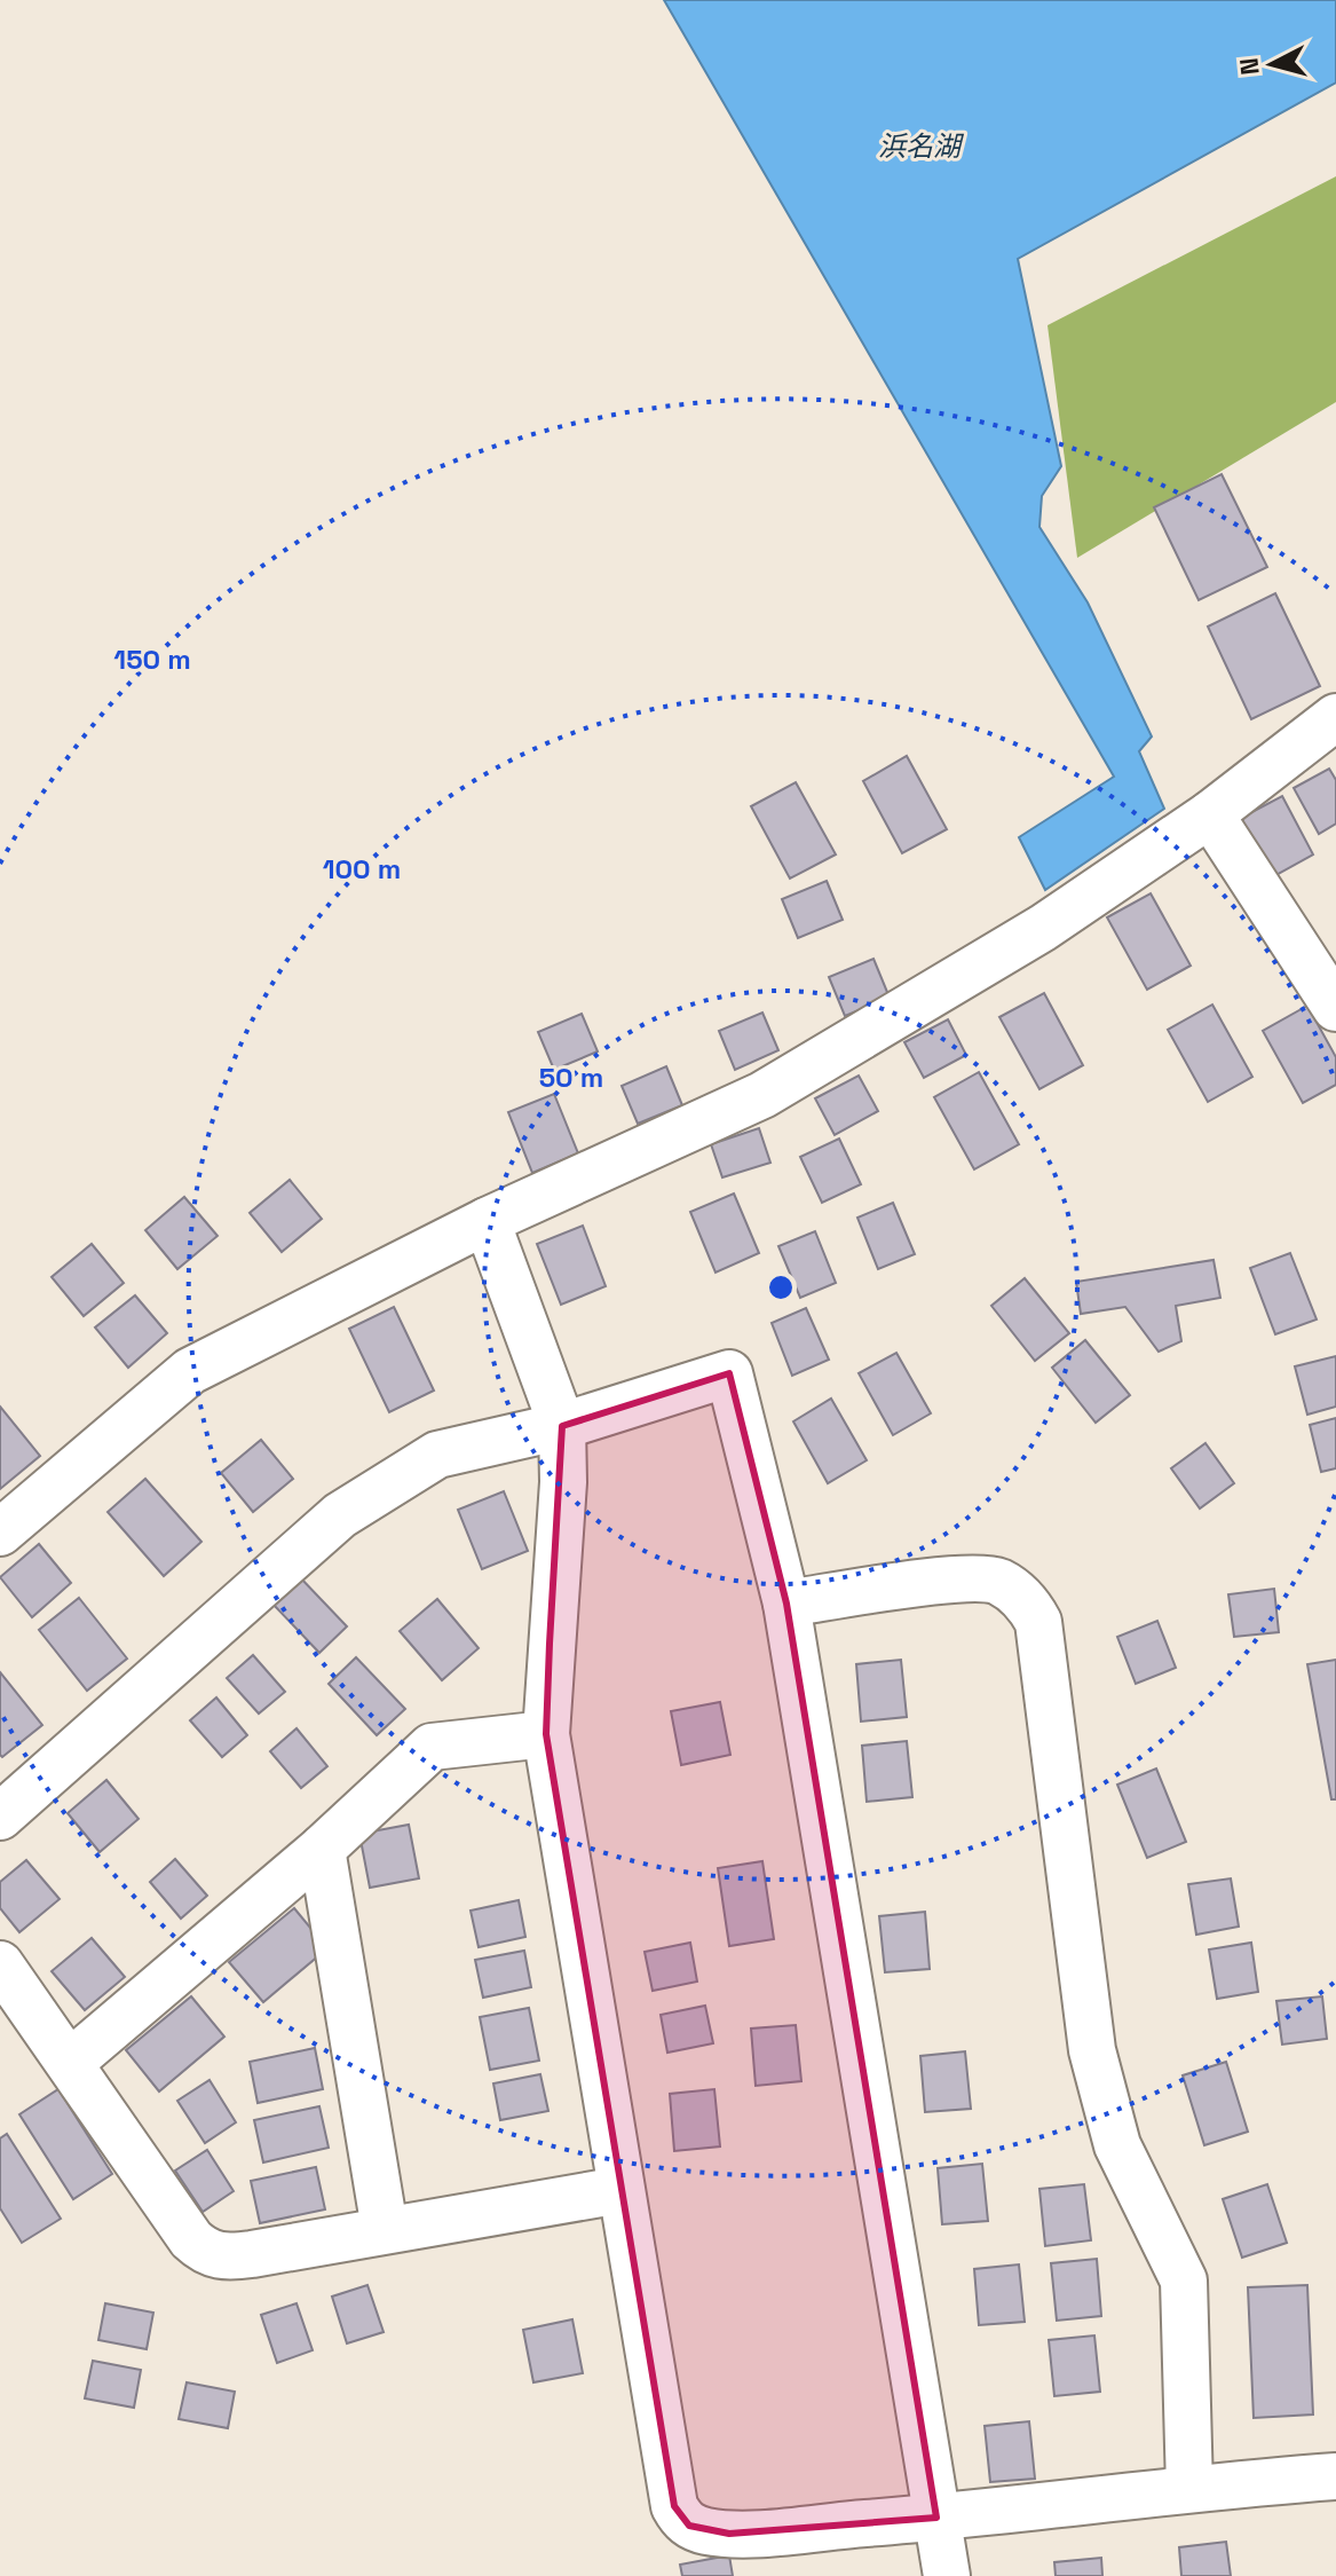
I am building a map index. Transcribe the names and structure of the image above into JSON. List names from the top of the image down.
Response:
{
  "water": ["浜名湖"],
  "north": "left",
  "rings": ["150 m", "100 m", "50 m"]
}
